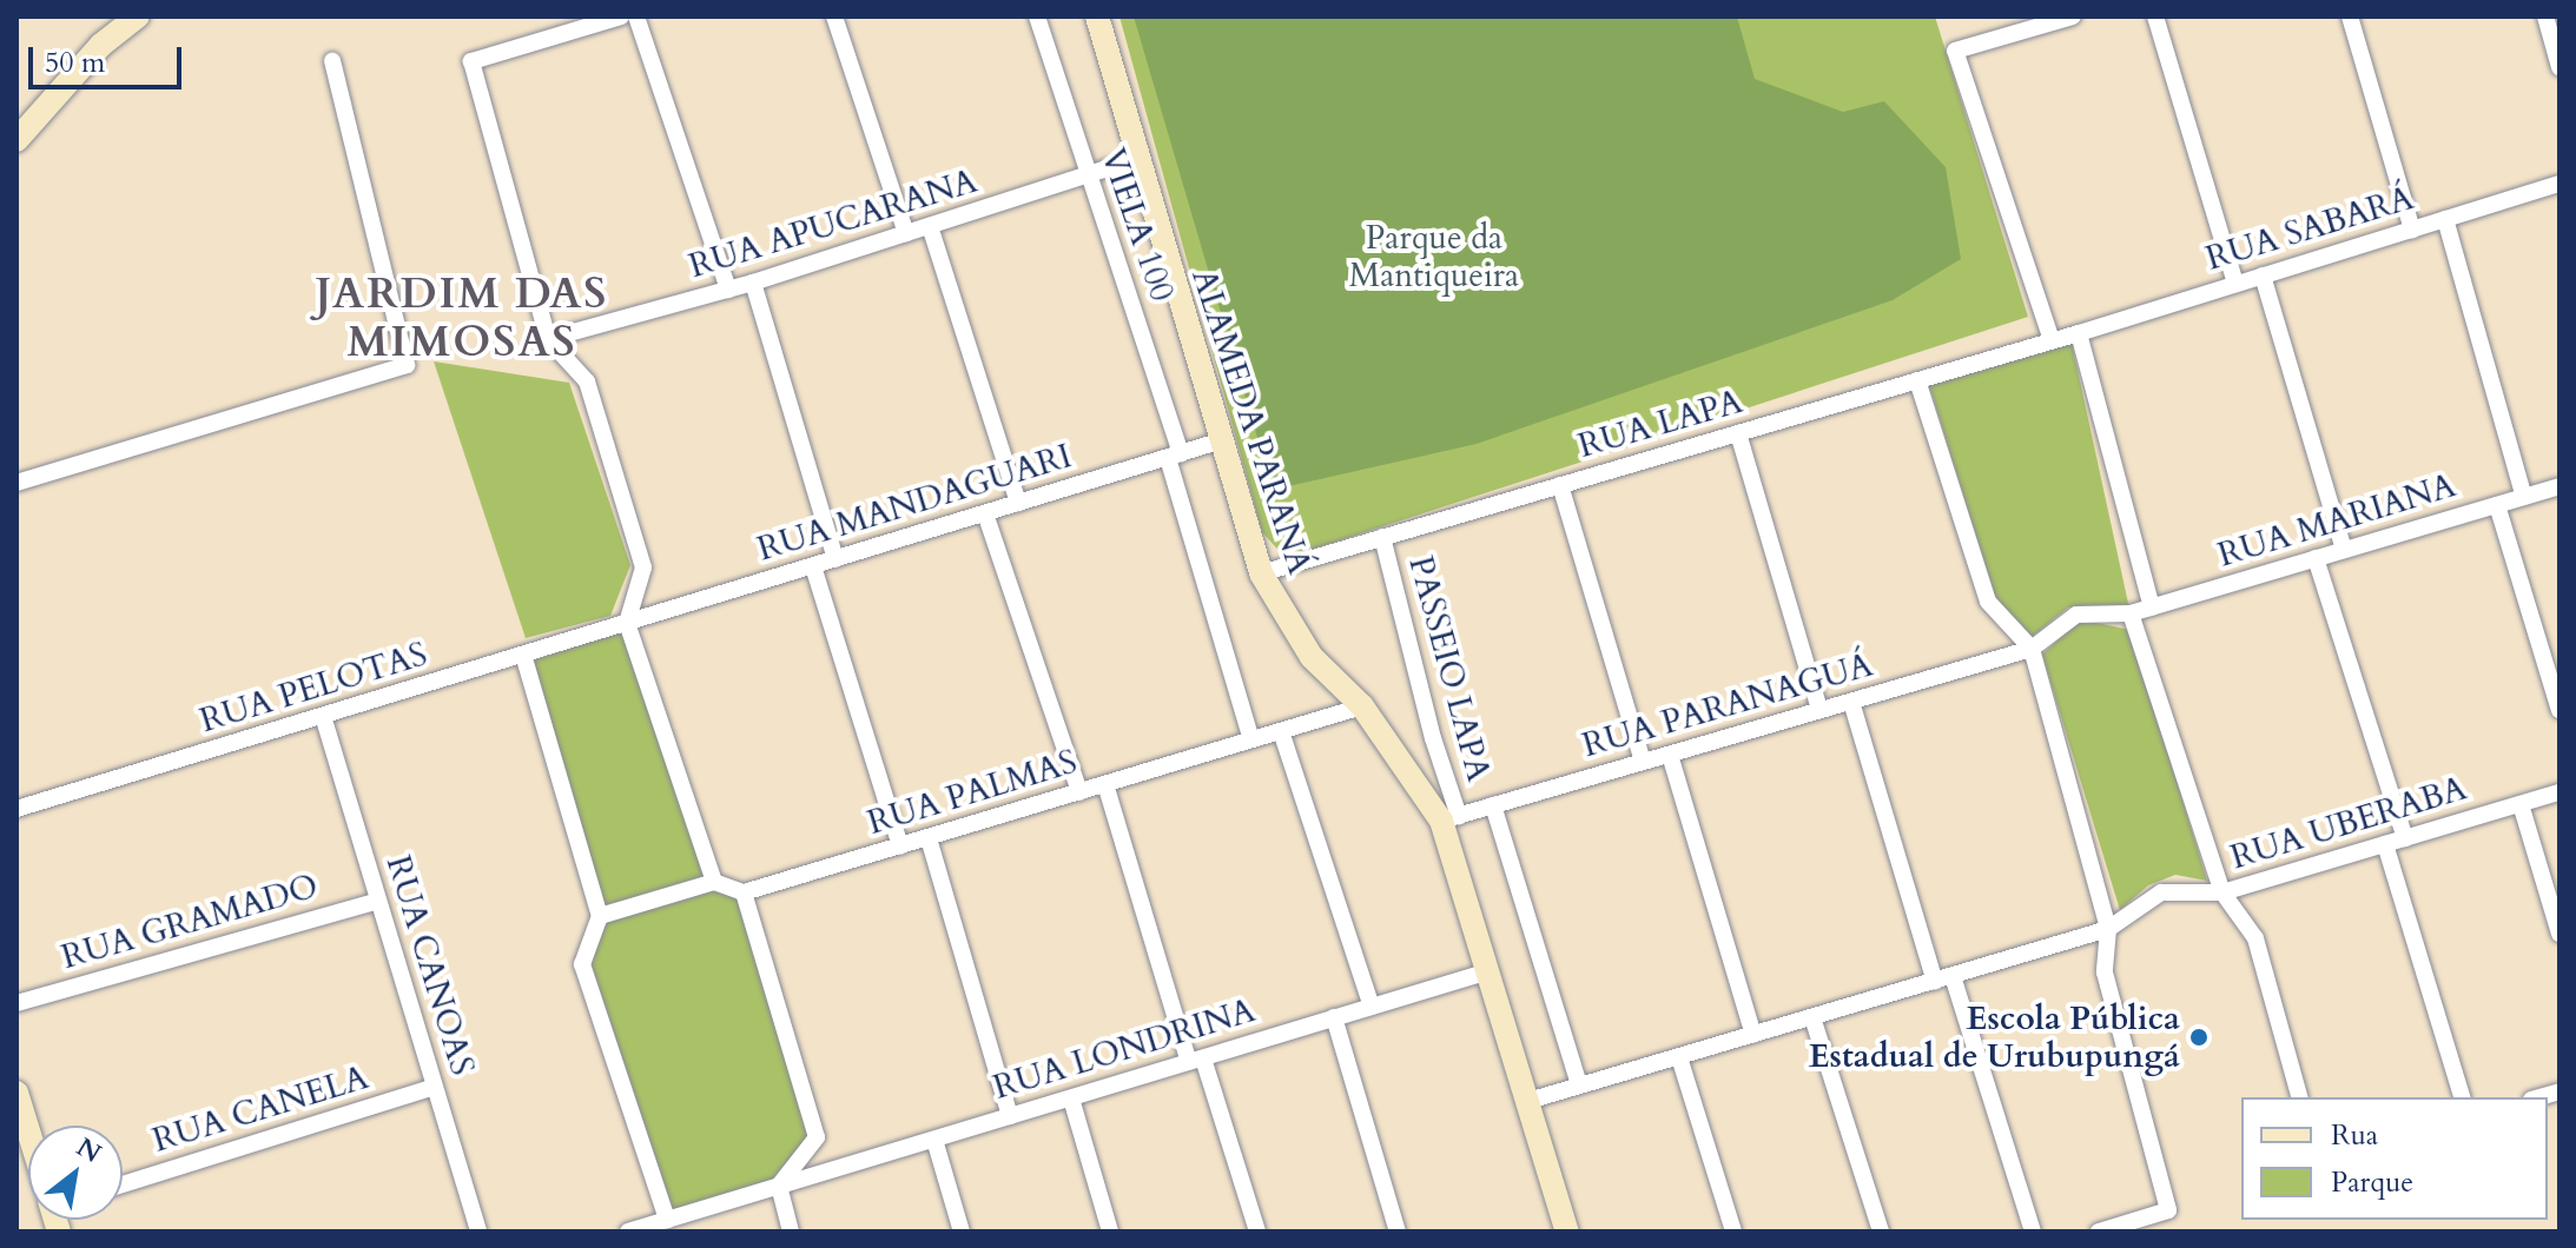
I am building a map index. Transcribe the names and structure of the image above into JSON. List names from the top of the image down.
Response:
{
  "streets": {
    "street": [
      "RUA APUCARANA",
      "VIELA 100",
      "RUA SABARÁ",
      "ALAMEDA PARANÁ",
      "RUA LAPA",
      "RUA MANDAGUARI",
      "RUA MARIANA",
      "PASSEIO LAPA",
      "RUA PELOTAS",
      "RUA PARANAGUÁ",
      "RUA PALMAS",
      "RUA UBERABA",
      "RUA GRAMADO",
      "RUA CANOAS",
      "RUA LONDRINA",
      "RUA CANELA"
    ]
  },
  "crossings": [
    ["RUA APUCARANA", "VIELA 100"],
    ["RUA APUCARANA", "ALAMEDA PARANÁ"],
    ["VIELA 100", "RUA MANDAGUARI"],
    ["VIELA 100", "RUA PALMAS"],
    ["RUA SABARÁ", "RUA LAPA"],
    ["ALAMEDA PARANÁ", "RUA LAPA"],
    ["ALAMEDA PARANÁ", "RUA MANDAGUARI"],
    ["ALAMEDA PARANÁ", "PASSEIO LAPA"],
    ["ALAMEDA PARANÁ", "RUA PARANAGUÁ"],
    ["ALAMEDA PARANÁ", "RUA PALMAS"],
    ["ALAMEDA PARANÁ", "RUA UBERABA"],
    ["ALAMEDA PARANÁ", "RUA LONDRINA"],
    ["RUA LAPA", "PASSEIO LAPA"],
    ["RUA MANDAGUARI", "RUA PELOTAS"],
    ["RUA MARIANA", "RUA PARANAGUÁ"],
    ["PASSEIO LAPA", "RUA PARANAGUÁ"],
    ["RUA PELOTAS", "RUA CANOAS"],
    ["RUA GRAMADO", "RUA CANOAS"],
    ["RUA CANOAS", "RUA CANELA"]
  ],
  "districts": ["JARDIM DAS MIMOSAS"],
  "parks": ["Parque da Mantiqueira"],
  "places": ["Escola Pública Estadual de Urubupungá"],
  "legend": ["Rua", "Parque"],
  "scale_bar": "50 m",
  "north": "top right"
}
